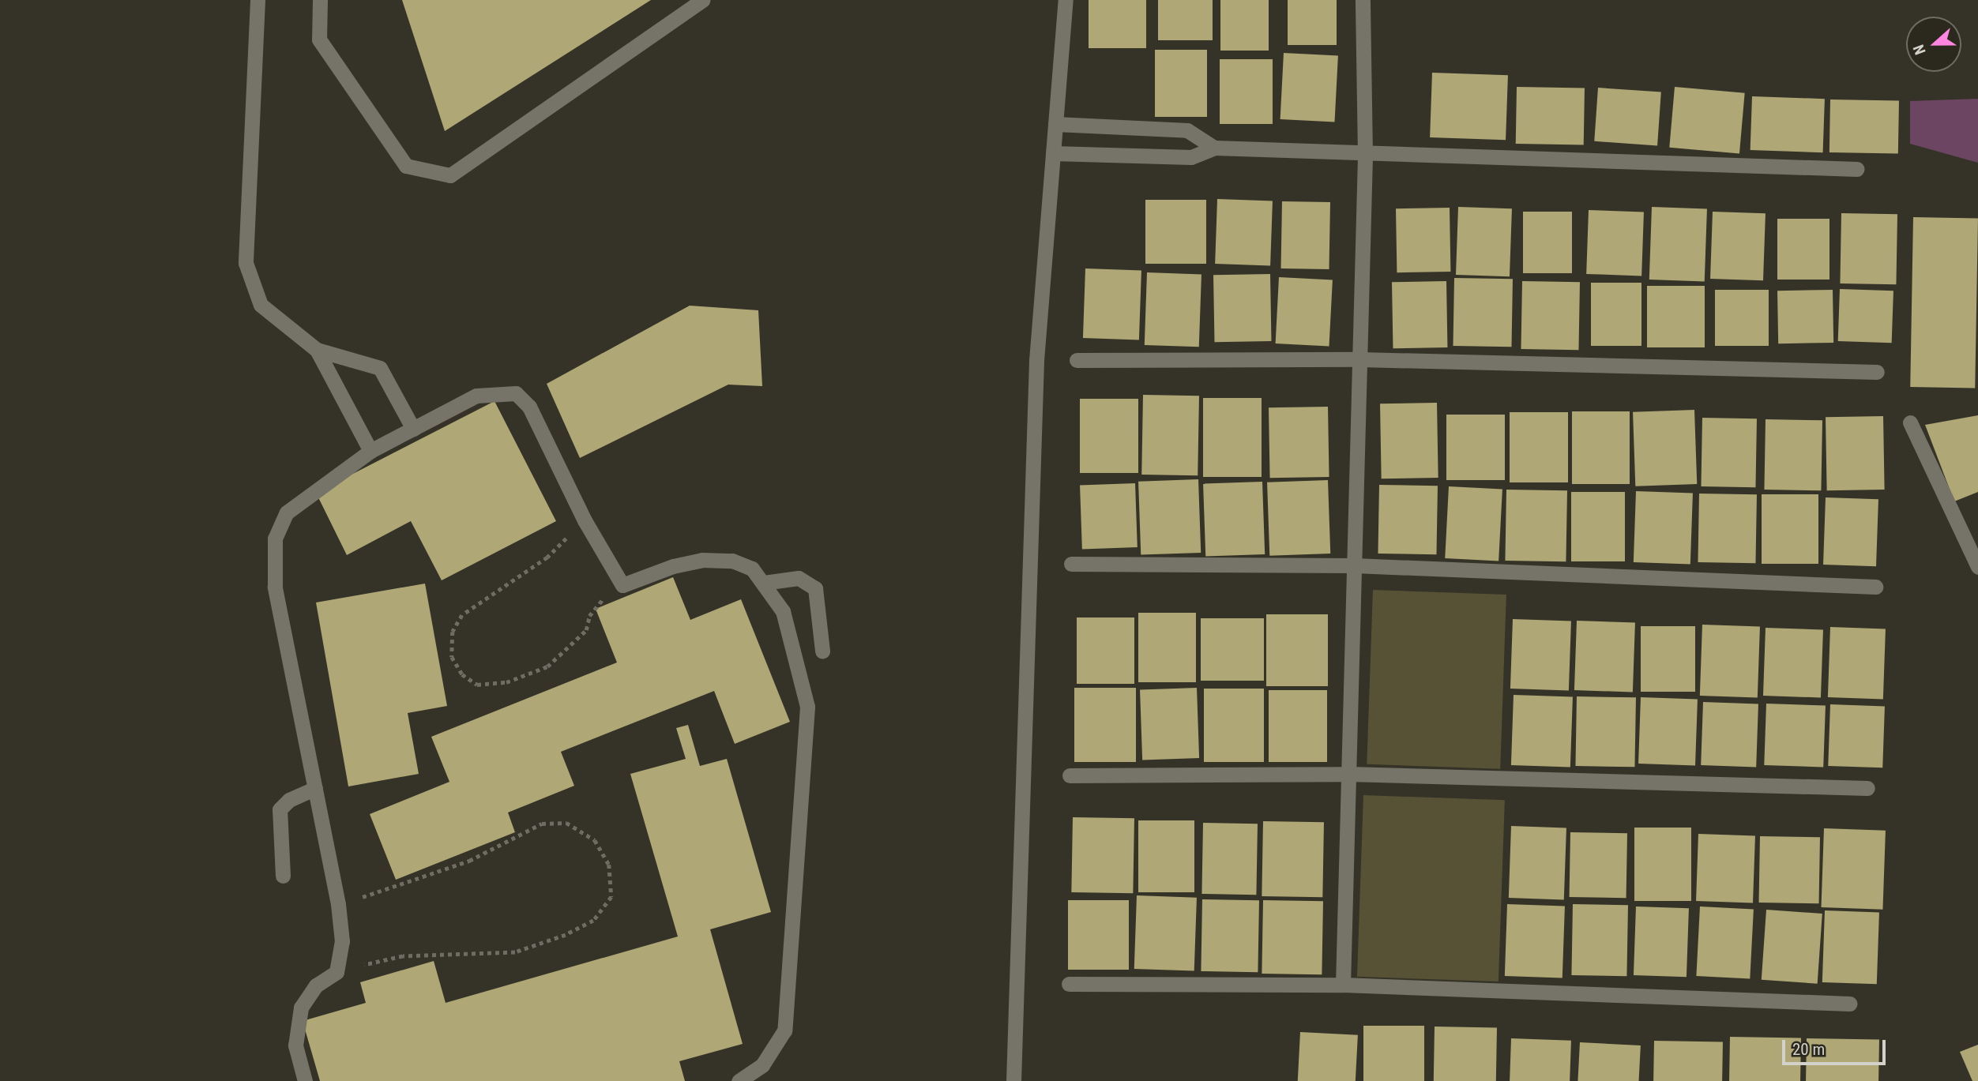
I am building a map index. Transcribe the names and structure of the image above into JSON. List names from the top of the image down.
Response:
{
  "scale_bar": "20 m",
  "north": "left"
}
